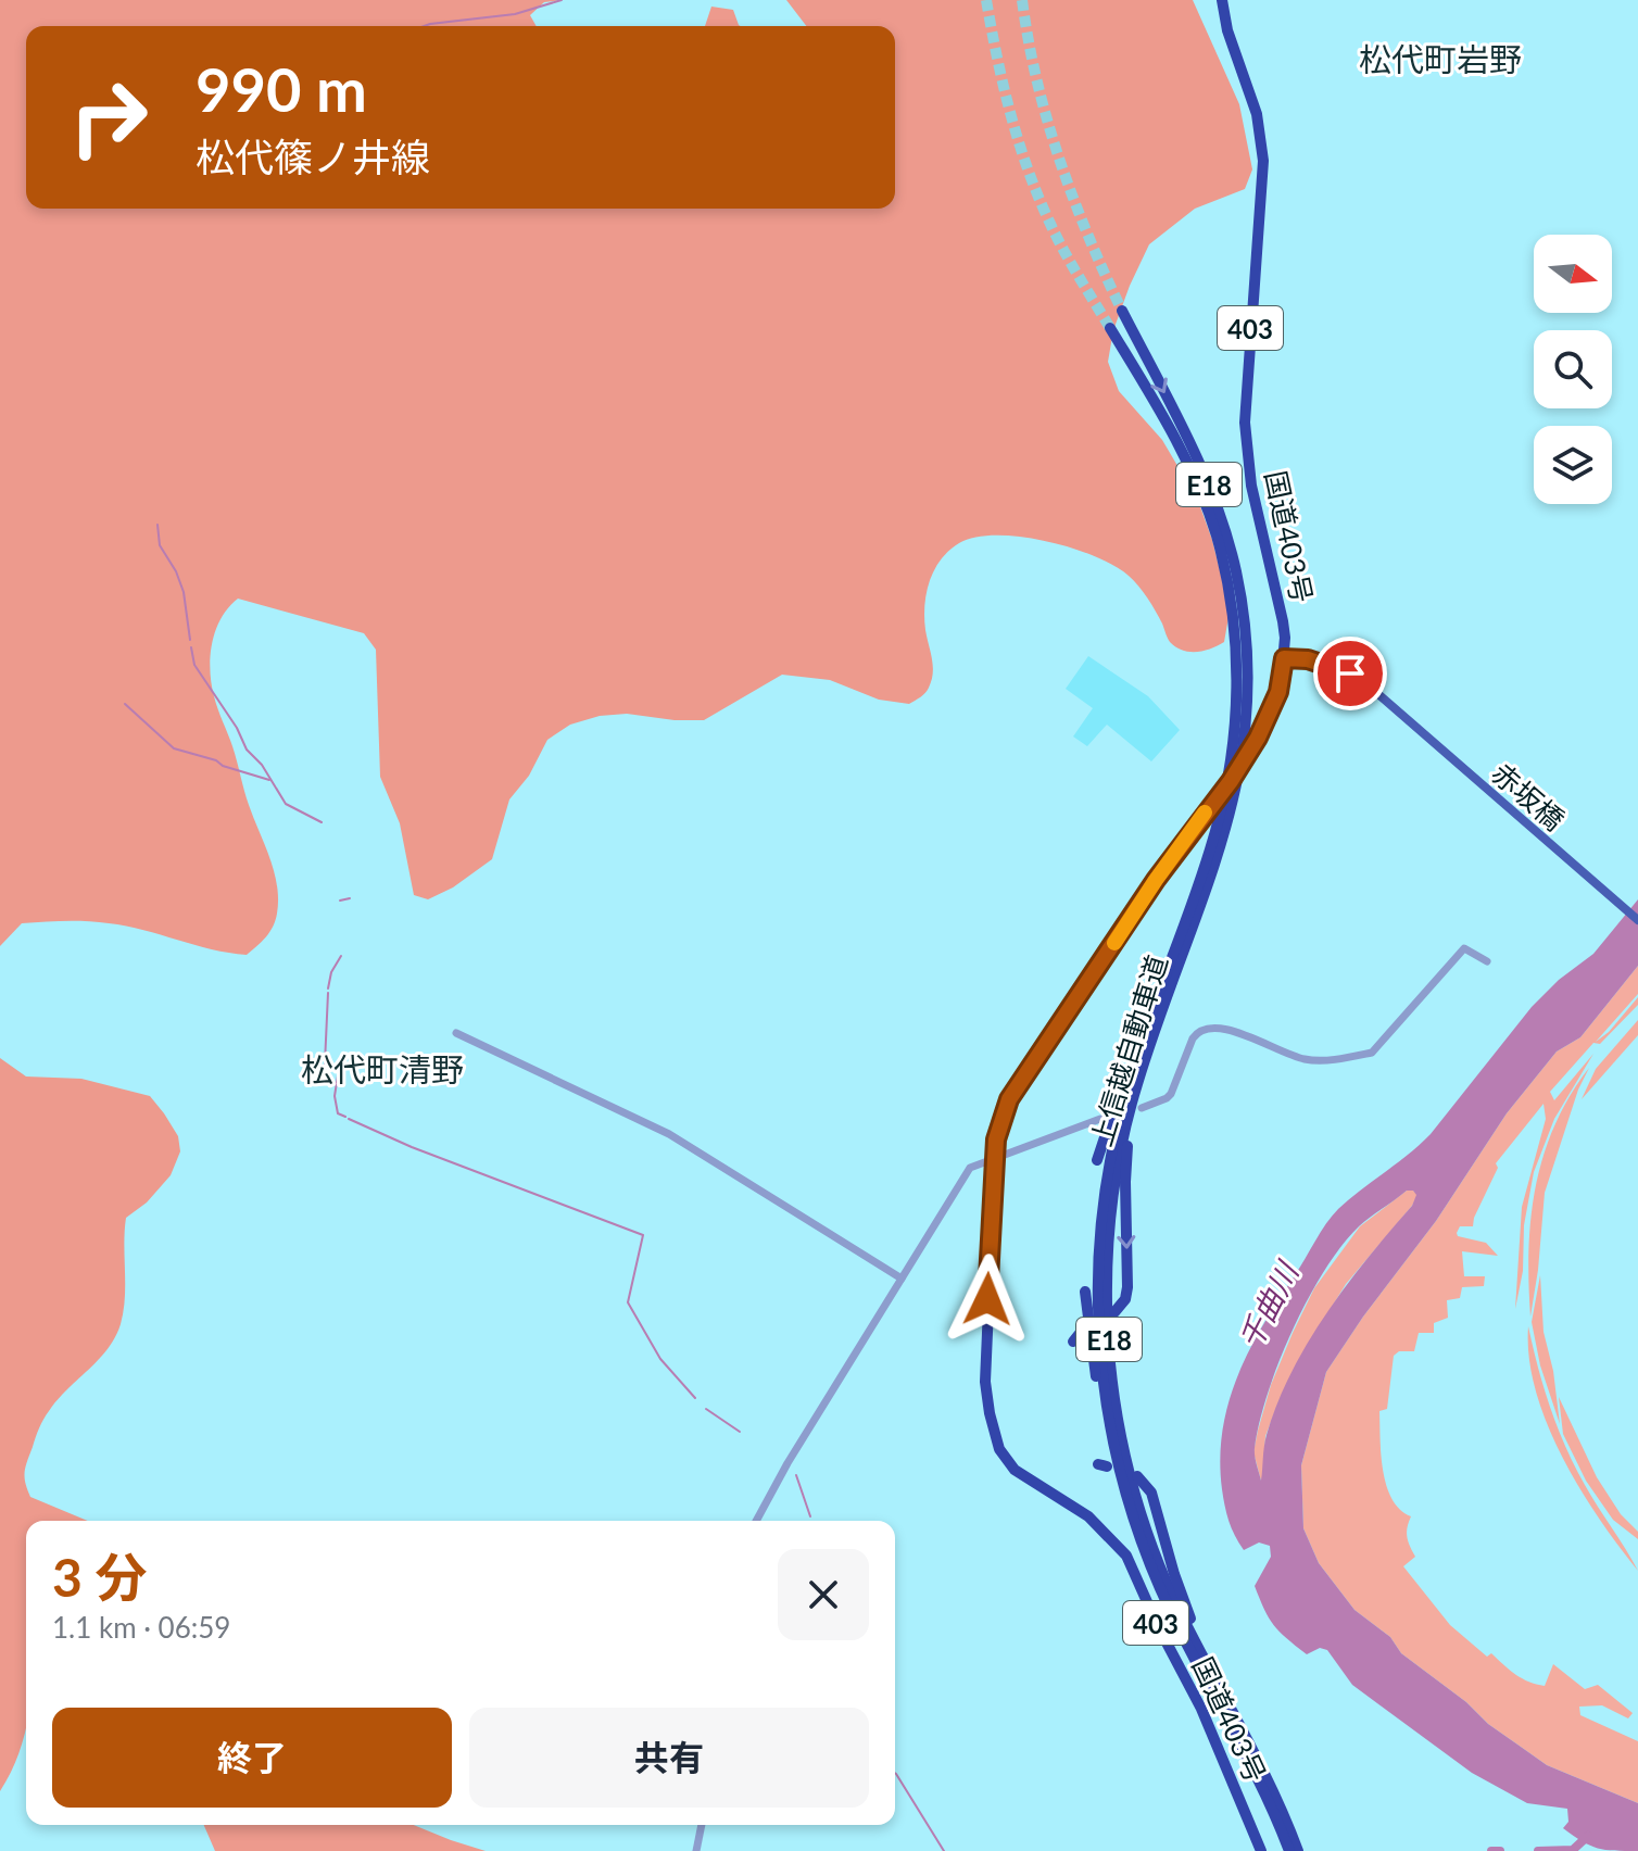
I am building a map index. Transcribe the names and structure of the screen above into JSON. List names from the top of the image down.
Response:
{
  "streets": {
    "highway": [
      "403",
      "E18",
      "国道403号",
      "上信越自動車道"
    ],
    "main road": ["赤坂橋"]
  },
  "crossings": [
    ["国道403号", "赤坂橋"]
  ],
  "districts": ["松代町岩野", "松代町清野"],
  "water": ["千曲川"],
  "north": "right",
  "page": {
    "turn": ["990 m", "松代篠ノ井線"],
    "heading": ["3 分", "1.1 km · 06:59"],
    "buttons": ["終了", "共有"]
  }
}
